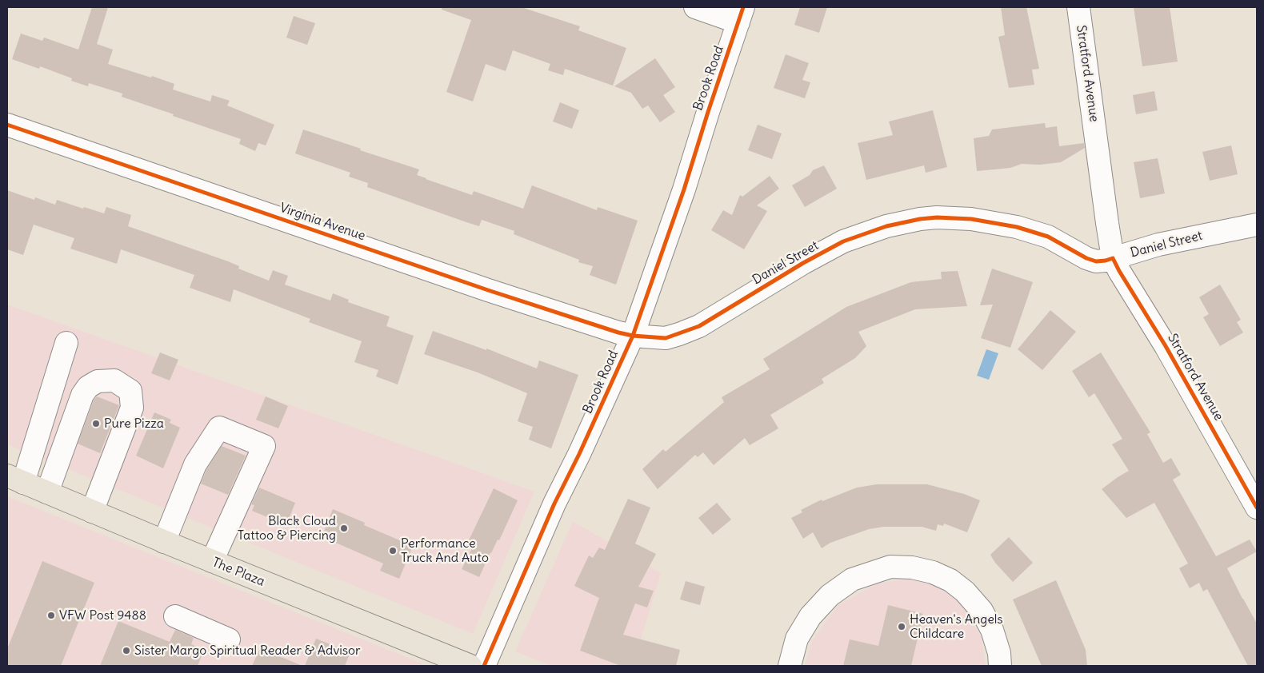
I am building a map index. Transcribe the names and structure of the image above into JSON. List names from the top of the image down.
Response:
{
  "streets": {
    "main road": ["The Plaza"],
    "street": [
      "Stratford Avenue",
      "Brook Road",
      "Virginia Avenue",
      "Daniel Street"
    ]
  },
  "crossings": [
    ["Stratford Avenue", "Daniel Street"],
    ["Brook Road", "Virginia Avenue"],
    ["Brook Road", "Daniel Street"],
    ["Virginia Avenue", "Daniel Street"]
  ],
  "places": [
    "Pure Pizza",
    "Black Cloud Tattoo & Piercing",
    "Performance Truck And Auto",
    "VFW Post 9488",
    "Heaven's Angels Childcare",
    "Sister Margo Spiritual Reader & Advisor"
  ]
}
